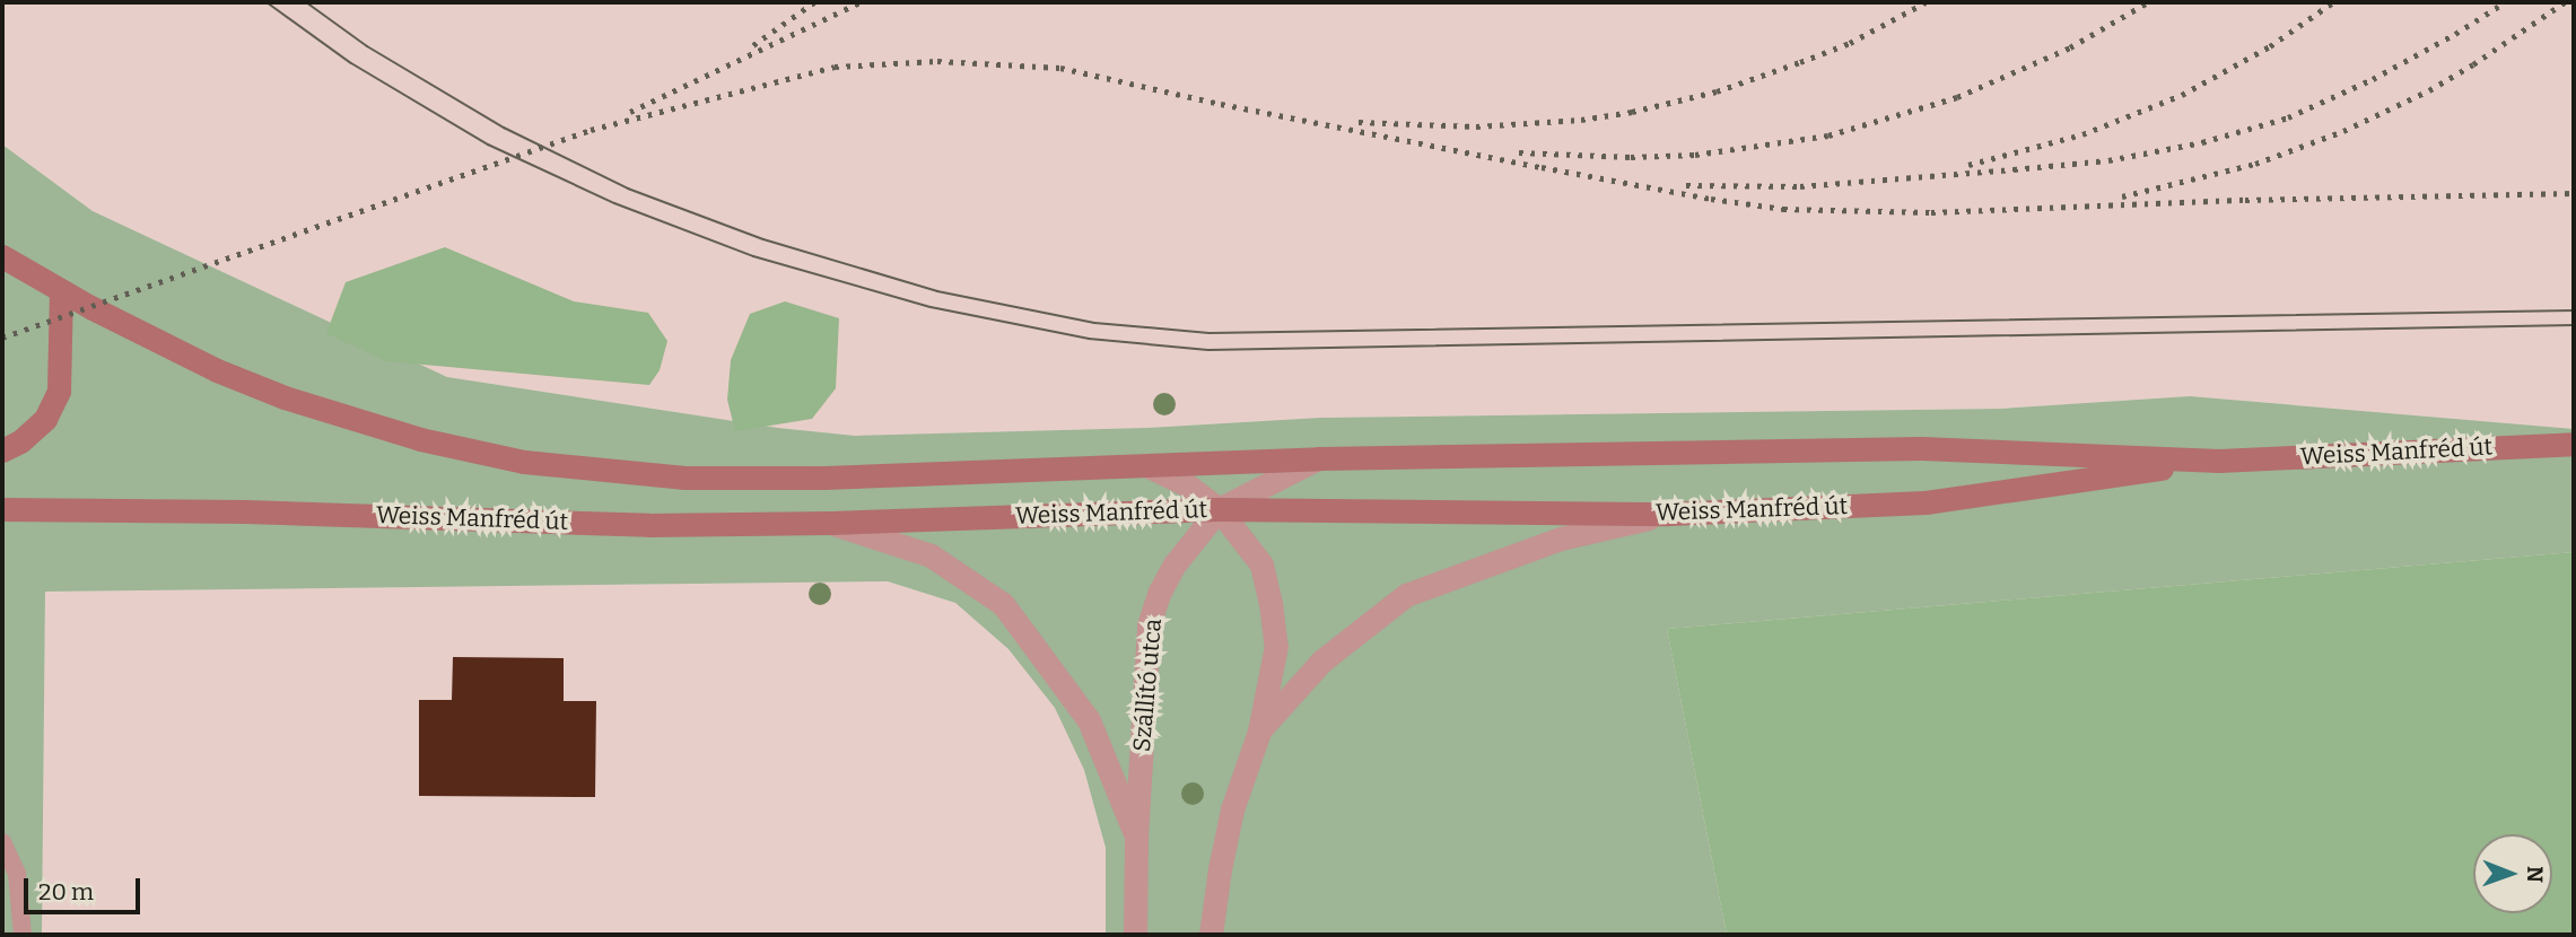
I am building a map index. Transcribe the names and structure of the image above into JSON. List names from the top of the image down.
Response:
{
  "streets": {
    "main road": ["Weiss Manfréd út"],
    "street": ["Szállító utca"]
  },
  "crossings": [
    ["Weiss Manfréd út", "Szállító utca"]
  ],
  "scale_bar": "20 m",
  "north": "right"
}
